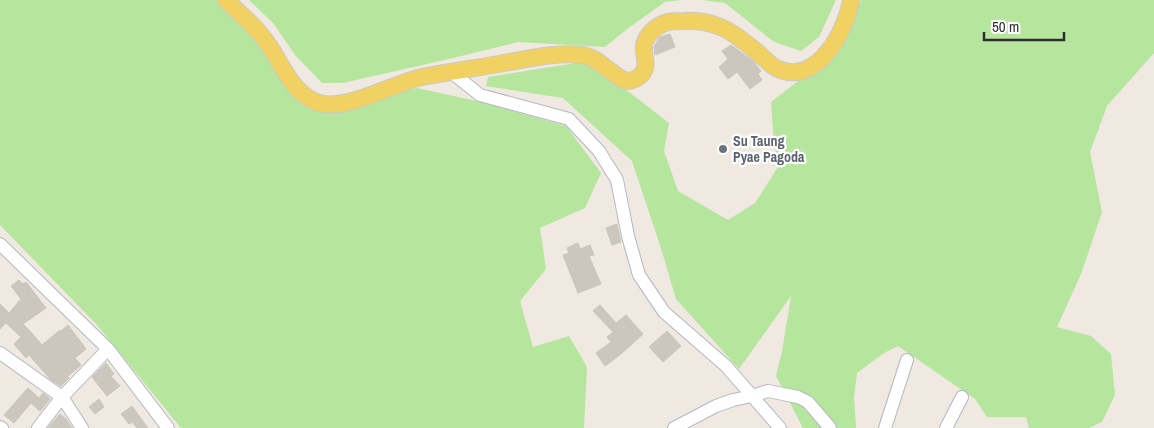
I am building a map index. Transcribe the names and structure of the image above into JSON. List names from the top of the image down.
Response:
{
  "places": ["Su Taung Pyae Pagoda"],
  "scale_bar": "50 m"
}
